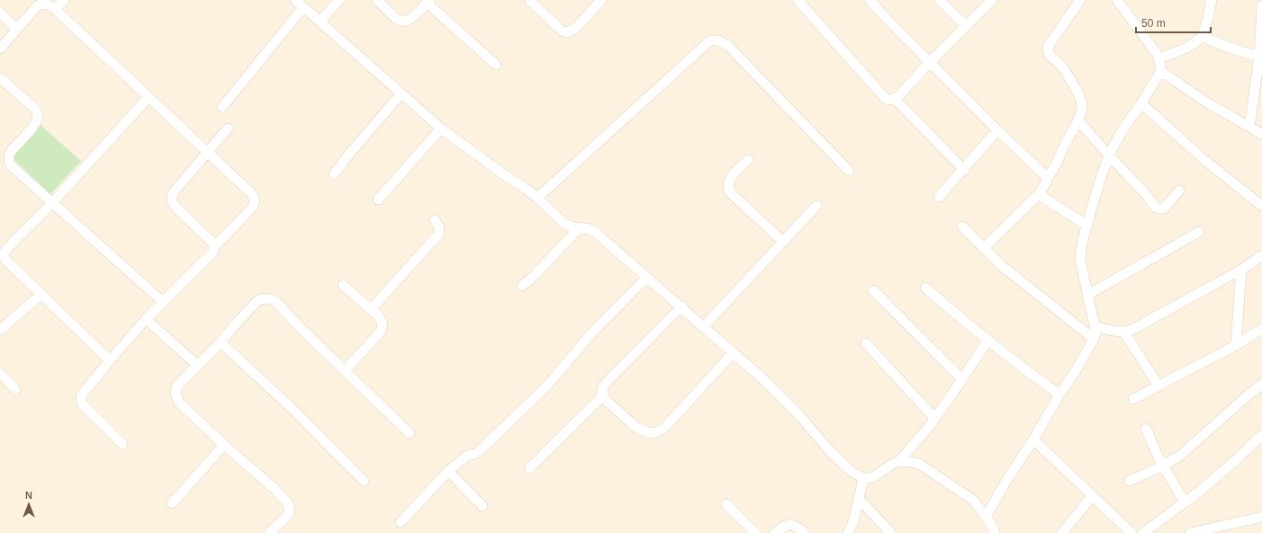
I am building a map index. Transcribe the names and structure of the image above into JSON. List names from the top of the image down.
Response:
{
  "scale_bar": "50 m",
  "north": "top"
}
